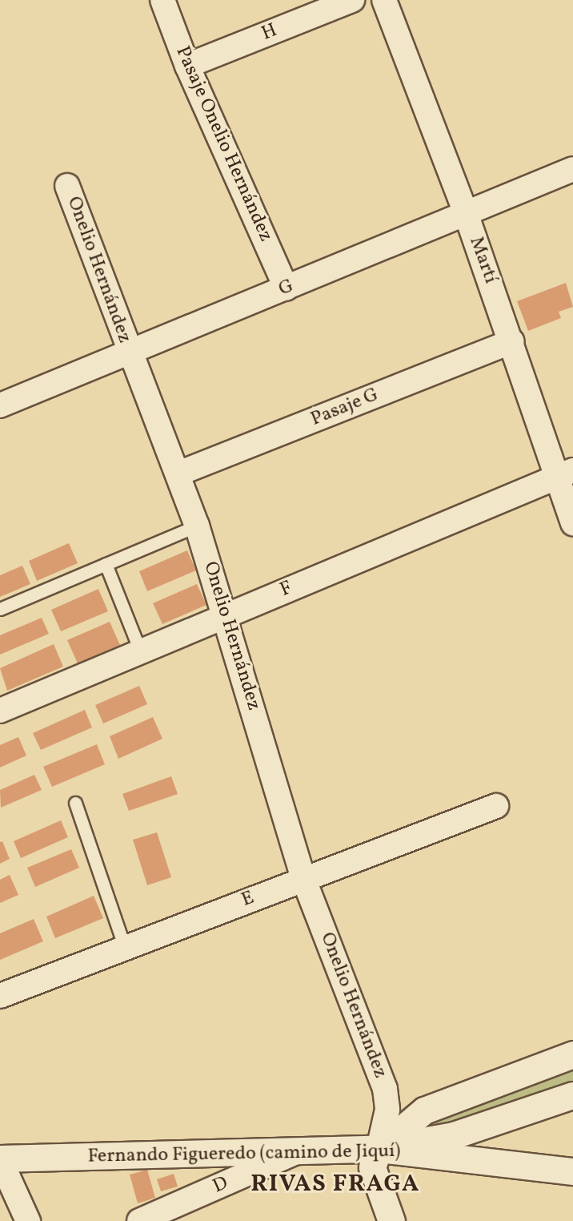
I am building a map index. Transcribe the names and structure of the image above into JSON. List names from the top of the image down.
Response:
{
  "streets": {
    "street": [
      "H",
      "Pasaje Onelio Hernández",
      "Martí",
      "Onelio Hernández",
      "G",
      "Pasaje G",
      "F",
      "E",
      "Fernando Figueredo (camino de Jiquí)",
      "D"
    ]
  },
  "crossings": [
    ["H", "Pasaje Onelio Hernández"],
    ["Pasaje Onelio Hernández", "G"],
    ["Martí", "G"],
    ["Martí", "Pasaje G"],
    ["Martí", "F"],
    ["Onelio Hernández", "G"],
    ["Onelio Hernández", "Pasaje G"],
    ["Onelio Hernández", "F"],
    ["Onelio Hernández", "E"],
    ["Onelio Hernández", "Fernando Figueredo (camino de Jiquí)"],
    ["Fernando Figueredo (camino de Jiquí)", "D"]
  ],
  "districts": ["RIVAS FRAGA"]
}
